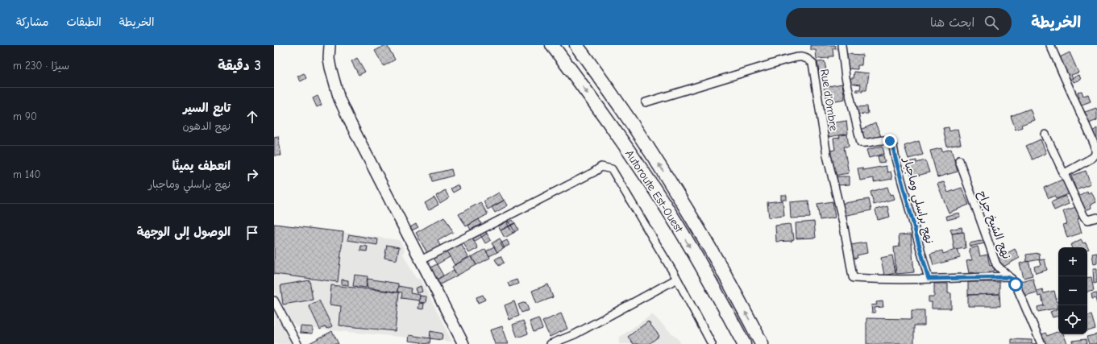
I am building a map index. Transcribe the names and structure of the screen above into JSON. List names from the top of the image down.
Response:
{
  "streets": {
    "highway": ["Autoroute Est-Ouest"],
    "street": ["Rue d'Ombre", "نهج براسلي وماجبار", "نهج الشيخ جراح"]
  },
  "crossings": [
    ["Rue d'Ombre", "نهج براسلي وماجبار"]
  ],
  "page": {
    "header": "الخريطة",
    "search": "ابحث هنا",
    "nav": ["الخريطة", "الطبقات", "مشاركة"],
    "heading": ["3 دقيقة", "سيرًا · 230 m"],
    "list": [
      ["تابع السير", "نهج الدهون", "90 m"],
      ["انعطف يمينًا", "نهج براسلي وماجبار", "140 m"],
      "الوصول إلى الوجهة"
    ],
    "map_buttons": ["+", "−"]
  }
}
